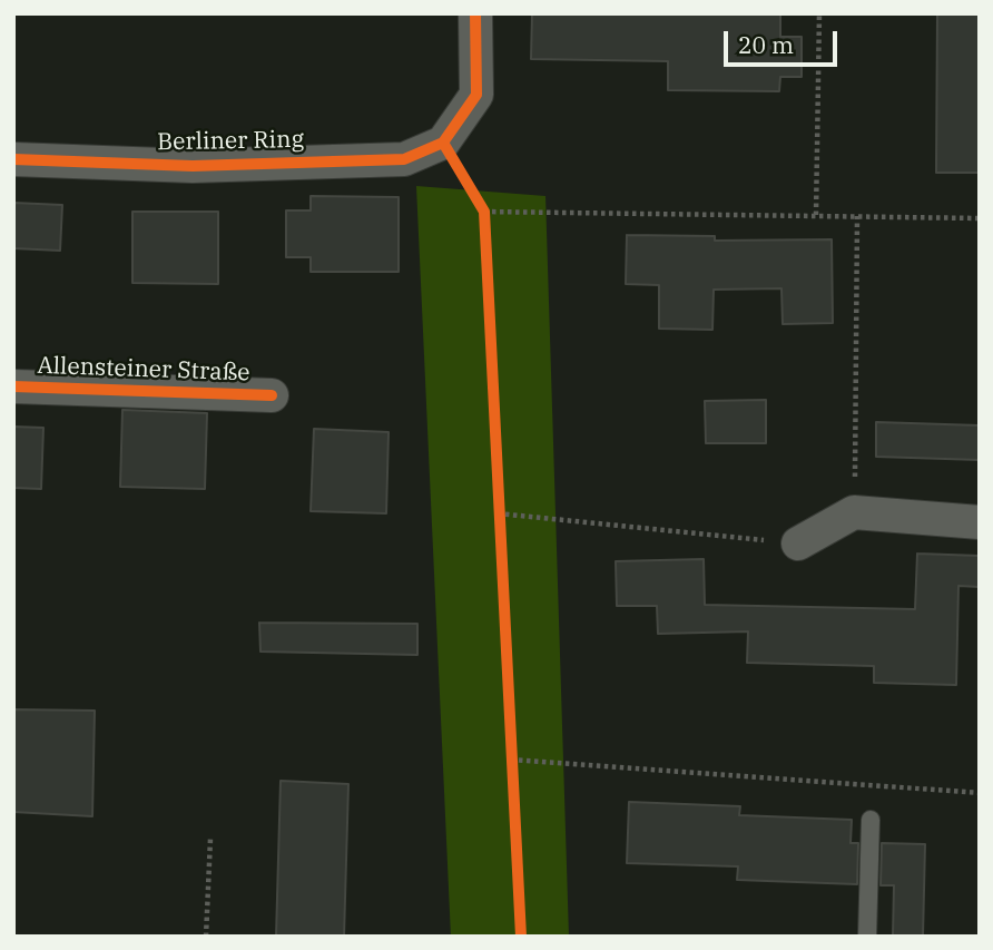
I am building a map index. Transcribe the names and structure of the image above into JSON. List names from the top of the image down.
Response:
{
  "streets": {
    "street": ["Berliner Ring", "Allensteiner Straße"]
  },
  "scale_bar": "20 m"
}
